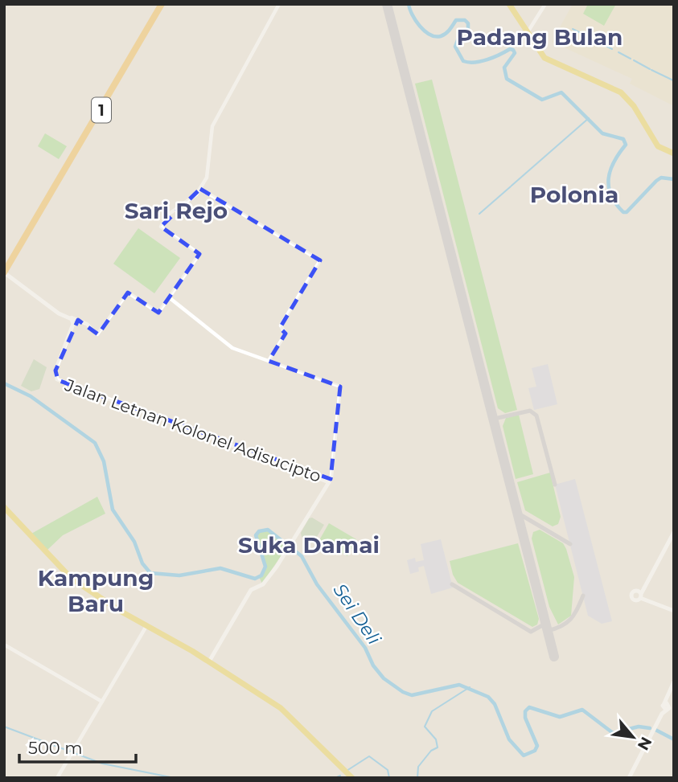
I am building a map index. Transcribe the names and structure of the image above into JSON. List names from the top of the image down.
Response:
{
  "streets": {
    "highway": ["1"],
    "main road": ["Jalan Letnan Kolonel Adisucipto"]
  },
  "districts": [
    "Padang Bulan",
    "Polonia",
    "Sari Rejo",
    "Suka Damai",
    "Kampung Baru"
  ],
  "water": ["Sei Deli"],
  "scale_bar": "500 m",
  "north": "bottom right"
}
